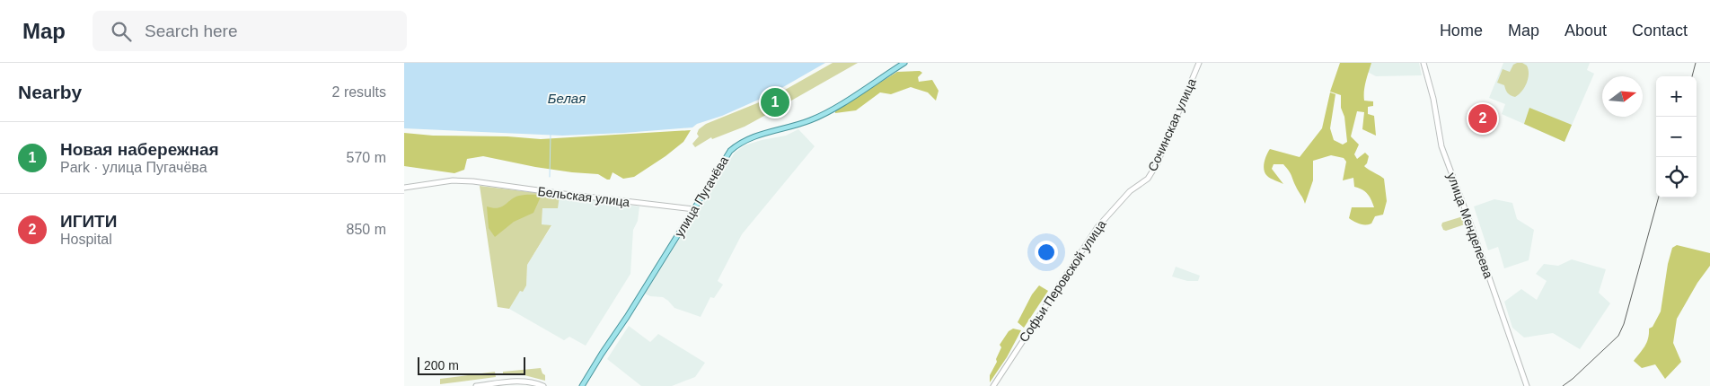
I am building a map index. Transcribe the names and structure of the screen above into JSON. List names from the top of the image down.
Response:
{
  "streets": {
    "main road": [
      "Сочинская улица",
      "Бельская улица",
      "улица Пугачёва",
      "улица Менделеева",
      "Софьи Перовской улица"
    ]
  },
  "crossings": [
    ["Сочинская улица", "Софьи Перовской улица"],
    ["Бельская улица", "улица Пугачёва"]
  ],
  "water": ["Белая"],
  "scale_bar": "200 m",
  "north": "right",
  "page": {
    "header": "Map",
    "search": "Search here",
    "nav": [
      "Home",
      "Map",
      "About",
      "Contact"
    ],
    "heading": ["Nearby", "2 results"],
    "map_buttons": ["+", "−"],
    "pins": ["1", "2"],
    "list": [
      {
        "mark": "1",
        "name": "Новая набережная",
        "note": "Park · улица Пугачёва",
        "value": "570 m"
      },
      {
        "mark": "2",
        "name": "ИГИТИ",
        "note": "Hospital",
        "value": "850 m"
      }
    ],
    "scale": "200 m"
  }
}
